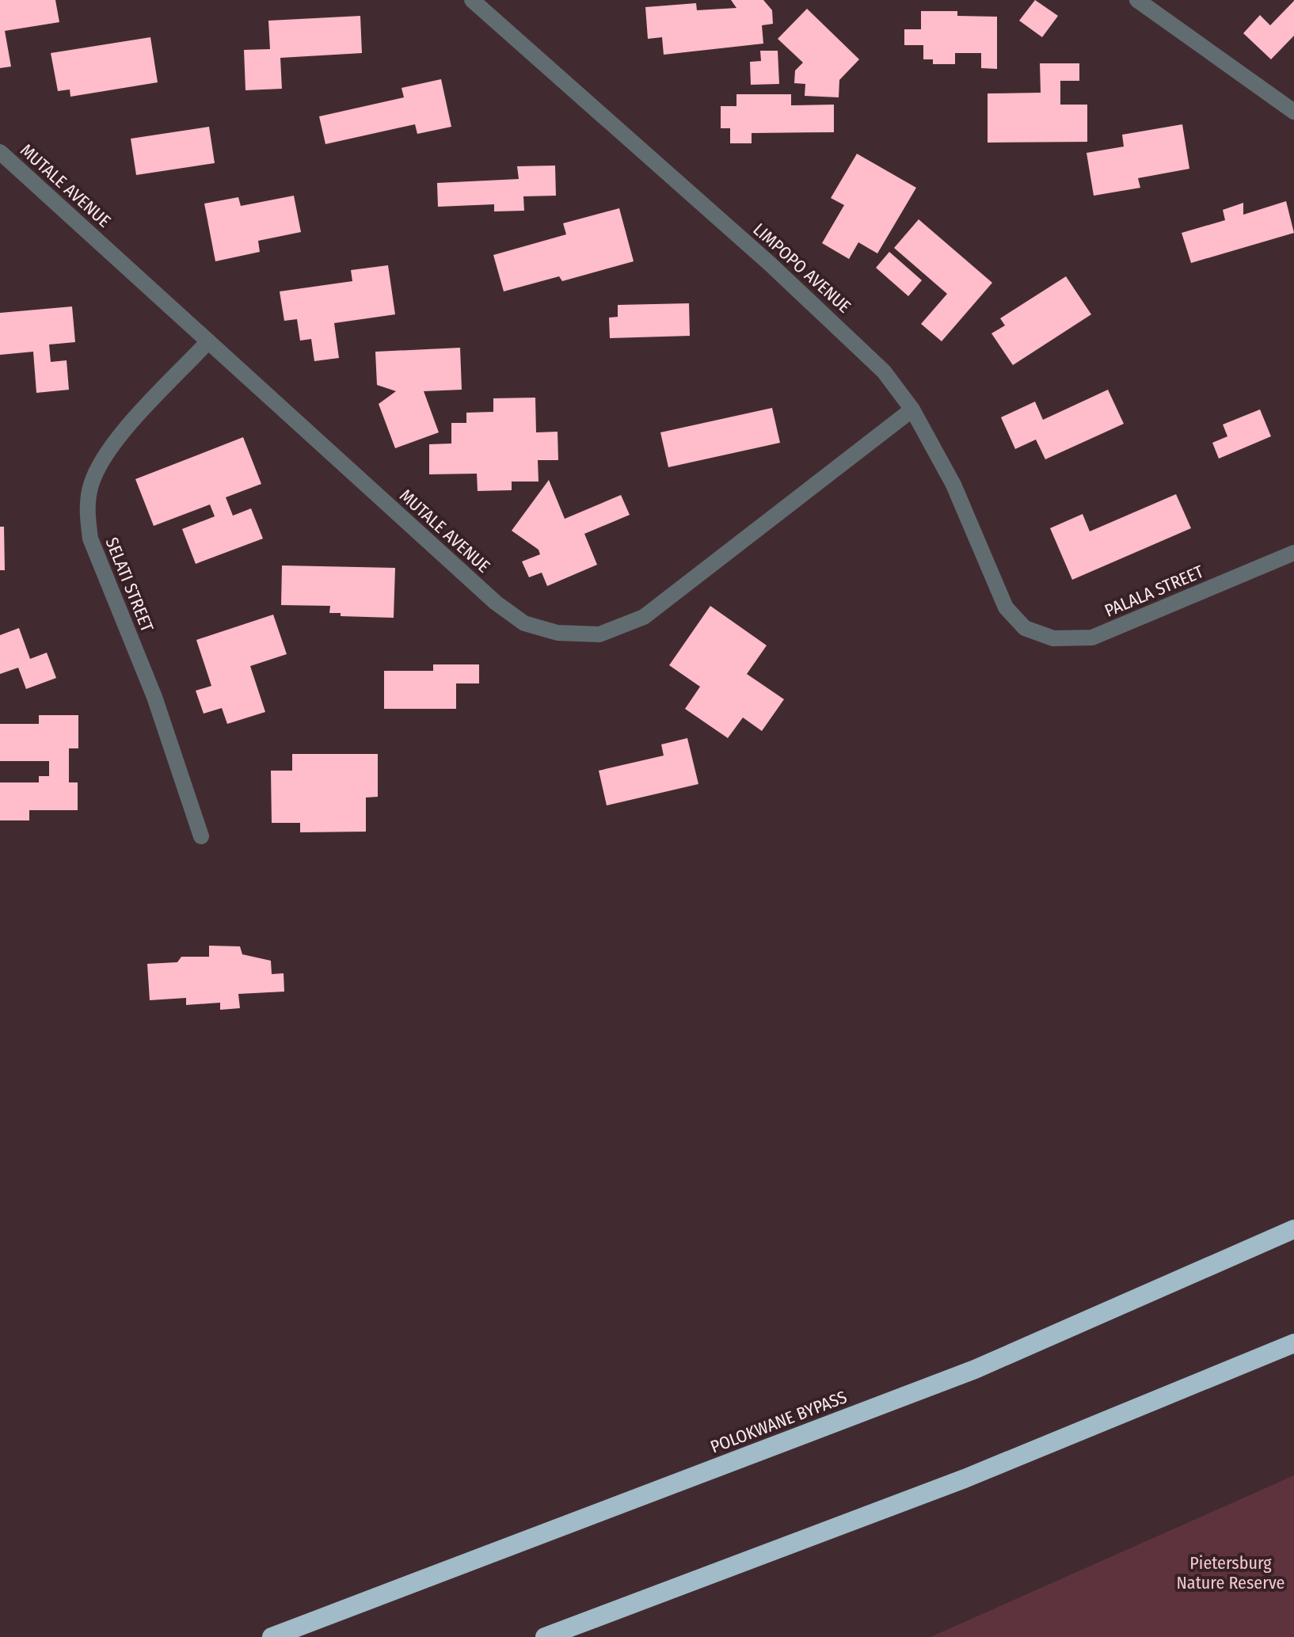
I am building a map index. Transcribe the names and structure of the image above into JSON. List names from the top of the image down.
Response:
{
  "streets": {
    "highway": ["POLOKWANE BYPASS"],
    "street": [
      "MUTALE AVENUE",
      "LIMPOPO AVENUE",
      "SELATI STREET",
      "PALALA STREET"
    ]
  },
  "crossings": [
    ["MUTALE AVENUE", "LIMPOPO AVENUE"],
    ["MUTALE AVENUE", "SELATI STREET"],
    ["LIMPOPO AVENUE", "PALALA STREET"]
  ],
  "parks": ["Pietersburg Nature Reserve"]
}
